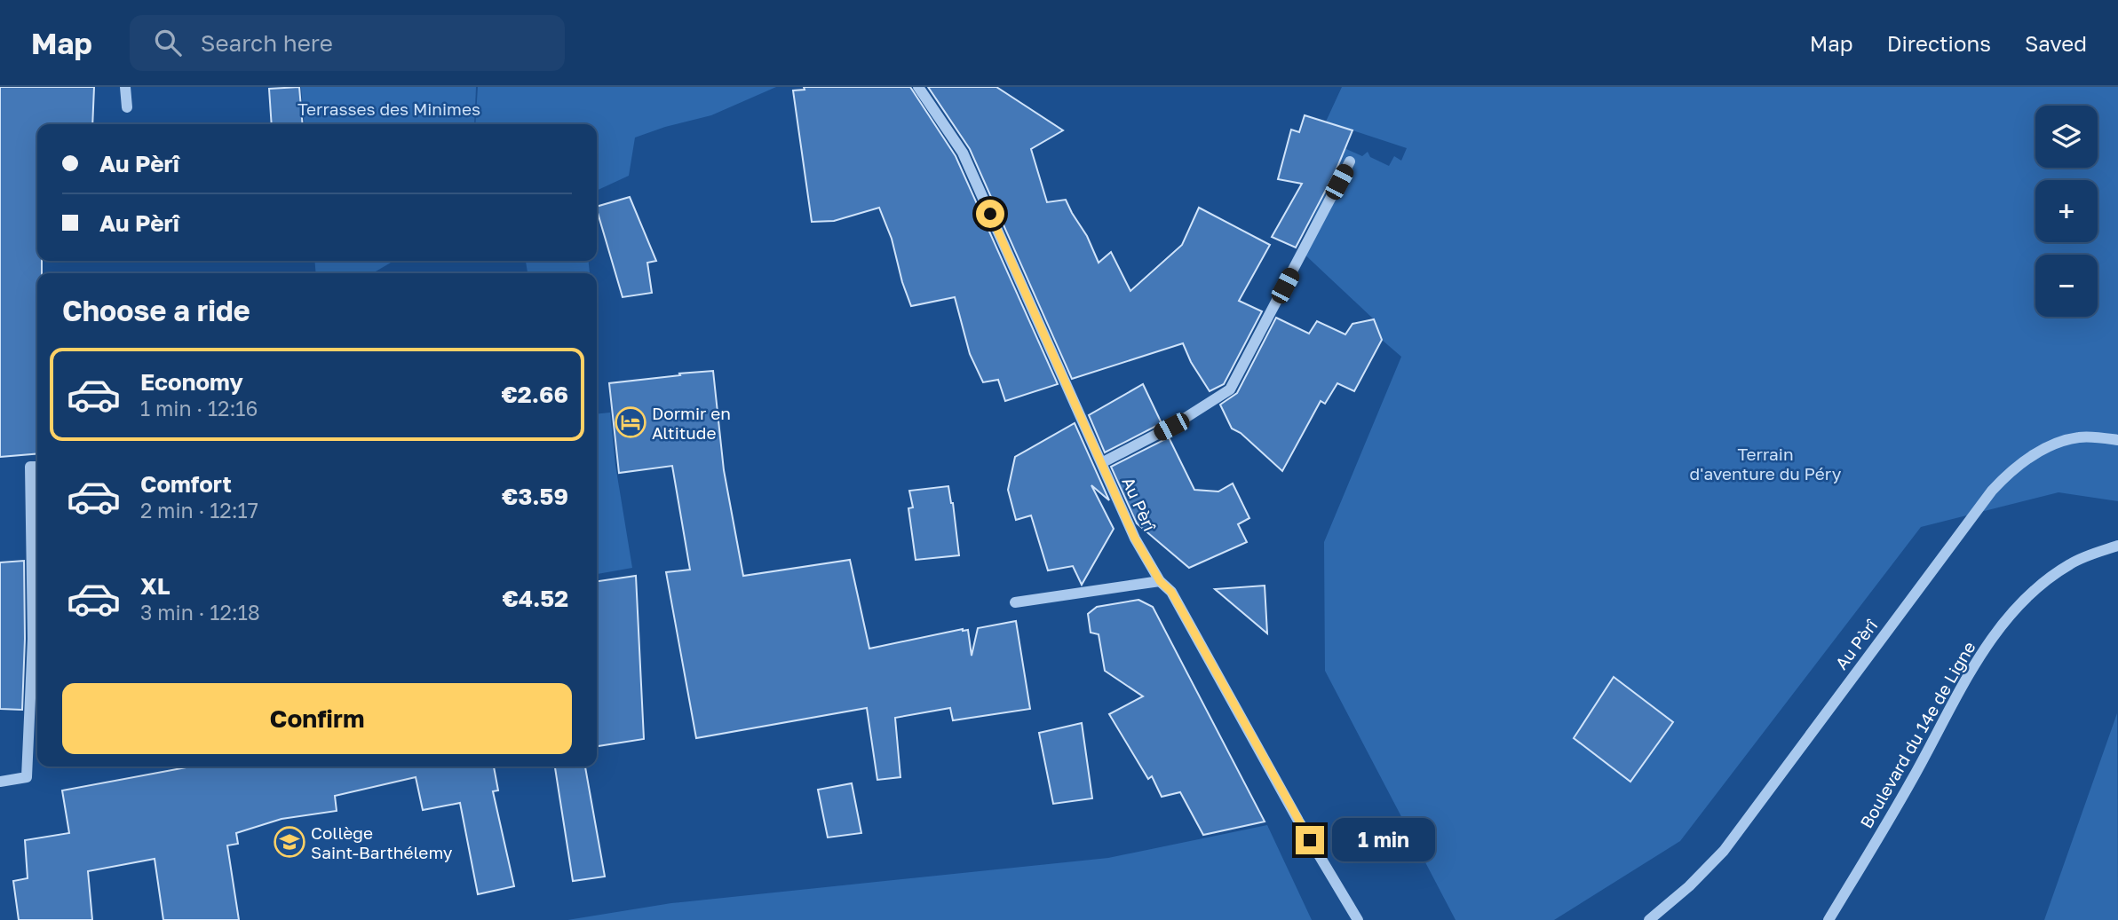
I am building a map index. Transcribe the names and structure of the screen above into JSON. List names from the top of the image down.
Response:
{
  "streets": {
    "street": ["Au Pèrî", "Boulevard du 14e de Ligne"]
  },
  "parks": ["Terrasses des Minimes", "Terrain d'aventure du Péry"],
  "places": {
    "hotel": ["Dormir en Altitude"],
    "school or university": ["Collège Saint-Barthélemy"]
  },
  "page": {
    "header": "Map",
    "search": "Search here",
    "nav": ["Map", "Directions", "Saved"],
    "map_buttons": ["+", "−"],
    "banner": ["Au Pèrî", "Au Pèrî"],
    "heading": "Choose a ride",
    "list": [
      {
        "name": "Economy",
        "note": "1 min · 12:16",
        "value": "€2.66"
      },
      {
        "name": "Comfort",
        "note": "2 min · 12:17",
        "value": "€3.59"
      },
      {
        "name": "XL",
        "note": "3 min · 12:18",
        "value": "€4.52"
      }
    ],
    "buttons": "Confirm",
    "bubble": "1 min"
  }
}
